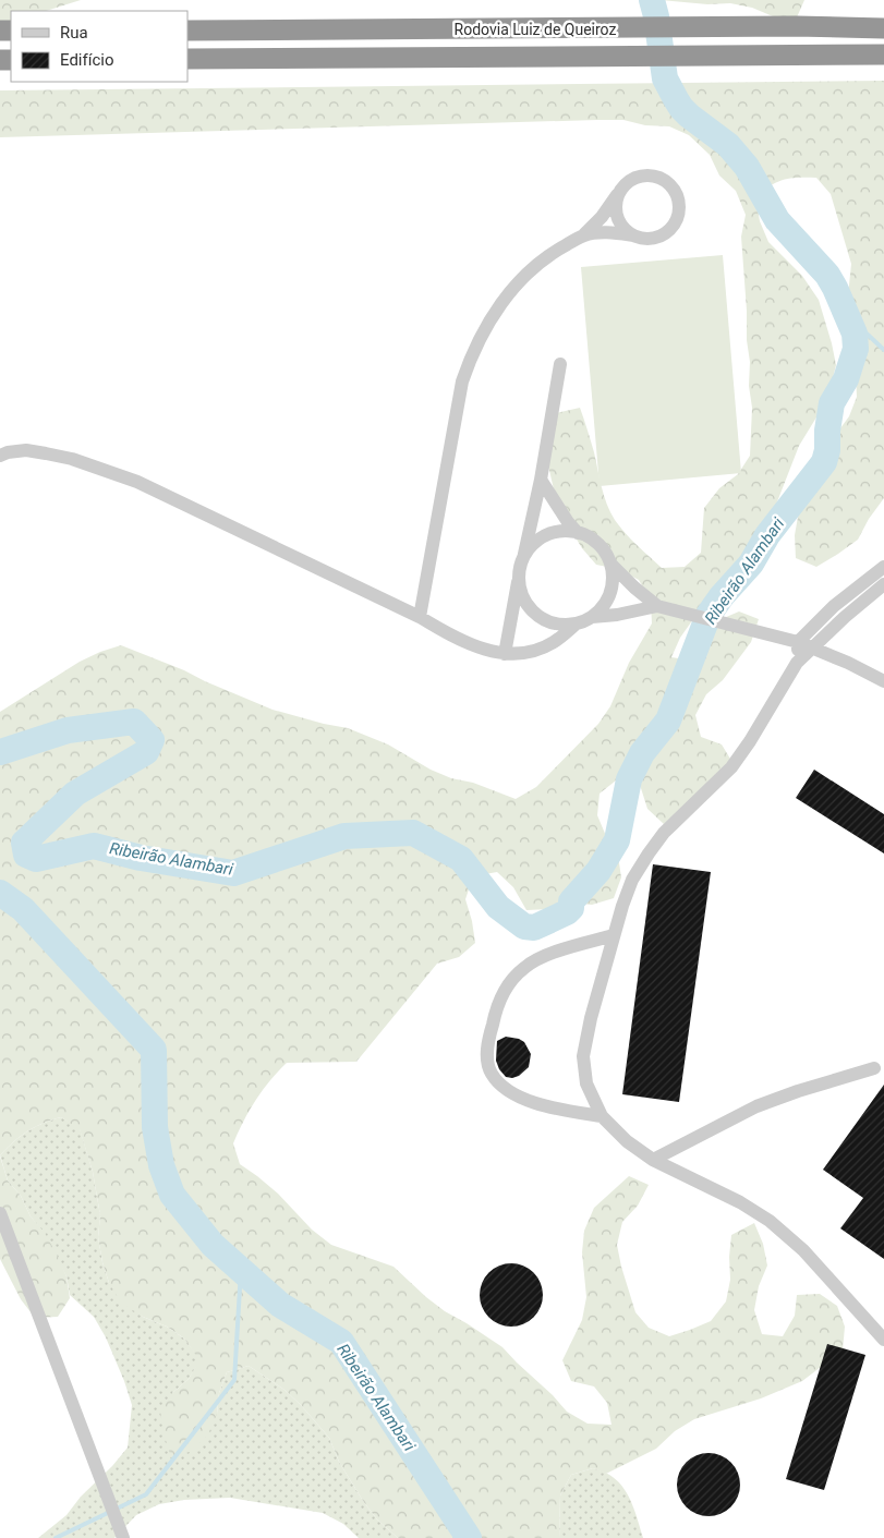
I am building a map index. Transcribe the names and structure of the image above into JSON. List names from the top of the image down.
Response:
{
  "streets": {
    "highway": ["Rodovia Luiz de Queiroz"]
  },
  "water": ["Ribeirão Alambari"],
  "legend": ["Rua", "Edifício"]
}
